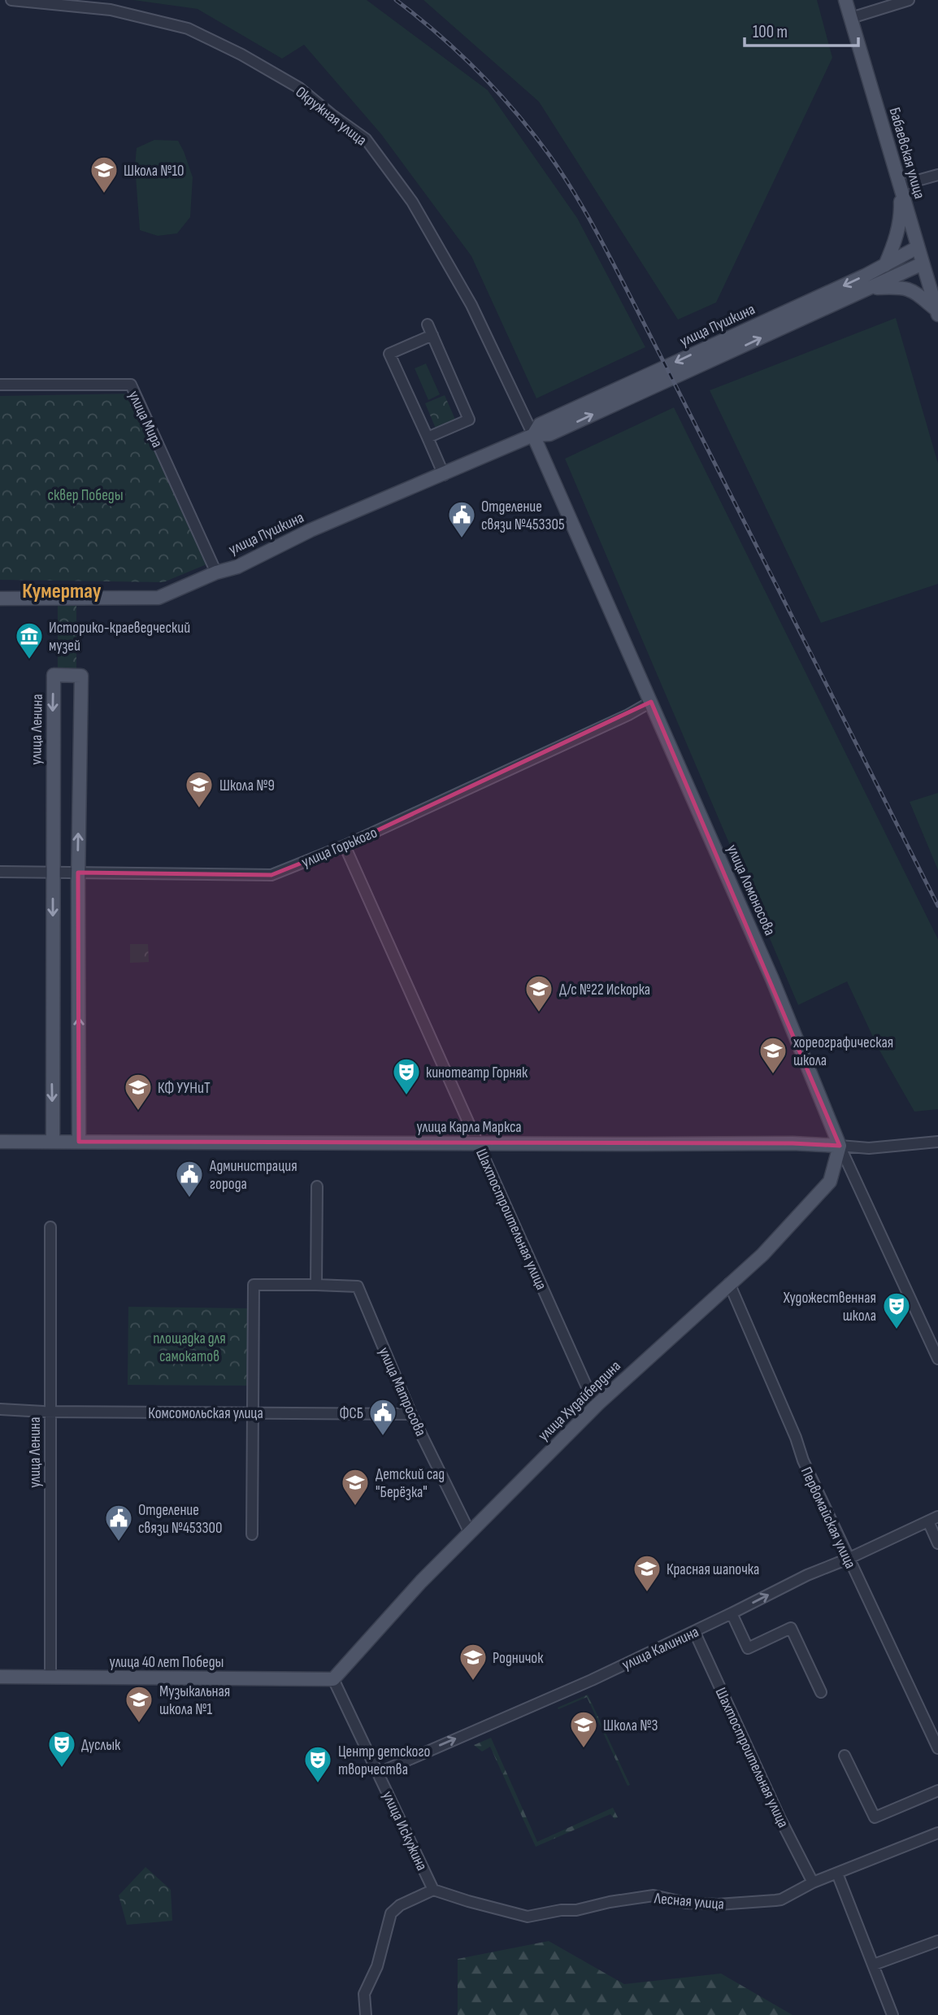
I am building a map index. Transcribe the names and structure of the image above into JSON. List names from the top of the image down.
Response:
{
  "streets": {
    "main road": [
      "Бабаевская улица",
      "улица Пушкина",
      "улица Ленина",
      "улица Ломоносова",
      "улица Карла Маркса",
      "улица Худайбердина",
      "улица 40 лет Победы"
    ],
    "street": [
      "Окружная улица",
      "улица Мира",
      "улица Горького",
      "Шахтостроительная улица",
      "улица Матросова",
      "Комсомольская улица",
      "Первомайская улица",
      "улица Калинина",
      "улица Искужина",
      "Лесная улица"
    ]
  },
  "crossings": [
    ["Окружная улица", "улица Пушкина"],
    ["Окружная улица", "улица Ломоносова"],
    ["Бабаевская улица", "улица Пушкина"],
    ["улица Пушкина", "улица Мира"],
    ["улица Пушкина", "улица Ломоносова"],
    ["улица Ленина", "улица Горького"],
    ["улица Ленина", "улица Карла Маркса"],
    ["улица Ленина", "Комсомольская улица"],
    ["улица Ленина", "улица 40 лет Победы"],
    ["улица Горького", "улица Ломоносова"],
    ["улица Горького", "Шахтостроительная улица"],
    ["улица Ломоносова", "улица Карла Маркса"],
    ["улица Ломоносова", "улица Худайбердина"],
    ["улица Карла Маркса", "Шахтостроительная улица"],
    ["улица Карла Маркса", "улица Худайбердина"],
    ["Шахтостроительная улица", "улица Худайбердина"],
    ["Шахтостроительная улица", "улица Калинина"],
    ["Шахтостроительная улица", "Лесная улица"],
    ["улица Матросова", "улица Худайбердина"],
    ["улица Матросова", "Комсомольская улица"],
    ["улица Худайбердина", "Первомайская улица"],
    ["улица Худайбердина", "улица 40 лет Победы"],
    ["улица Худайбердина", "улица Искужина"],
    ["Первомайская улица", "улица Калинина"],
    ["улица Калинина", "улица Искужина"],
    ["улица 40 лет Победы", "улица Искужина"],
    ["улица Искужина", "Лесная улица"]
  ],
  "one_way": ["улица Калинина"],
  "districts": ["Кумертау"],
  "parks": ["сквер Победы", "площадка для самокатов"],
  "places": {
    "school or university": [
      "Школа №10",
      "Школа №9",
      "Д/с №22 Искорка",
      "хореографическая школа",
      "КФ УУНиТ",
      "Детский сад \"Берёзка\"",
      "Красная шапочка",
      "Родничок",
      "Музыкальная школа №1",
      "Школа №3"
    ],
    "public building": [
      "Отделение связи №453305",
      "Администрация города",
      "ФСБ",
      "Отделение связи №453300"
    ],
    "museum": ["Историко-краеведческий музей"],
    "theatre": [
      "кинотеатр Горняк",
      "Художественная школа",
      "Дуслык",
      "Центр детского творчества"
    ]
  },
  "scale_bar": "100 m"
}
